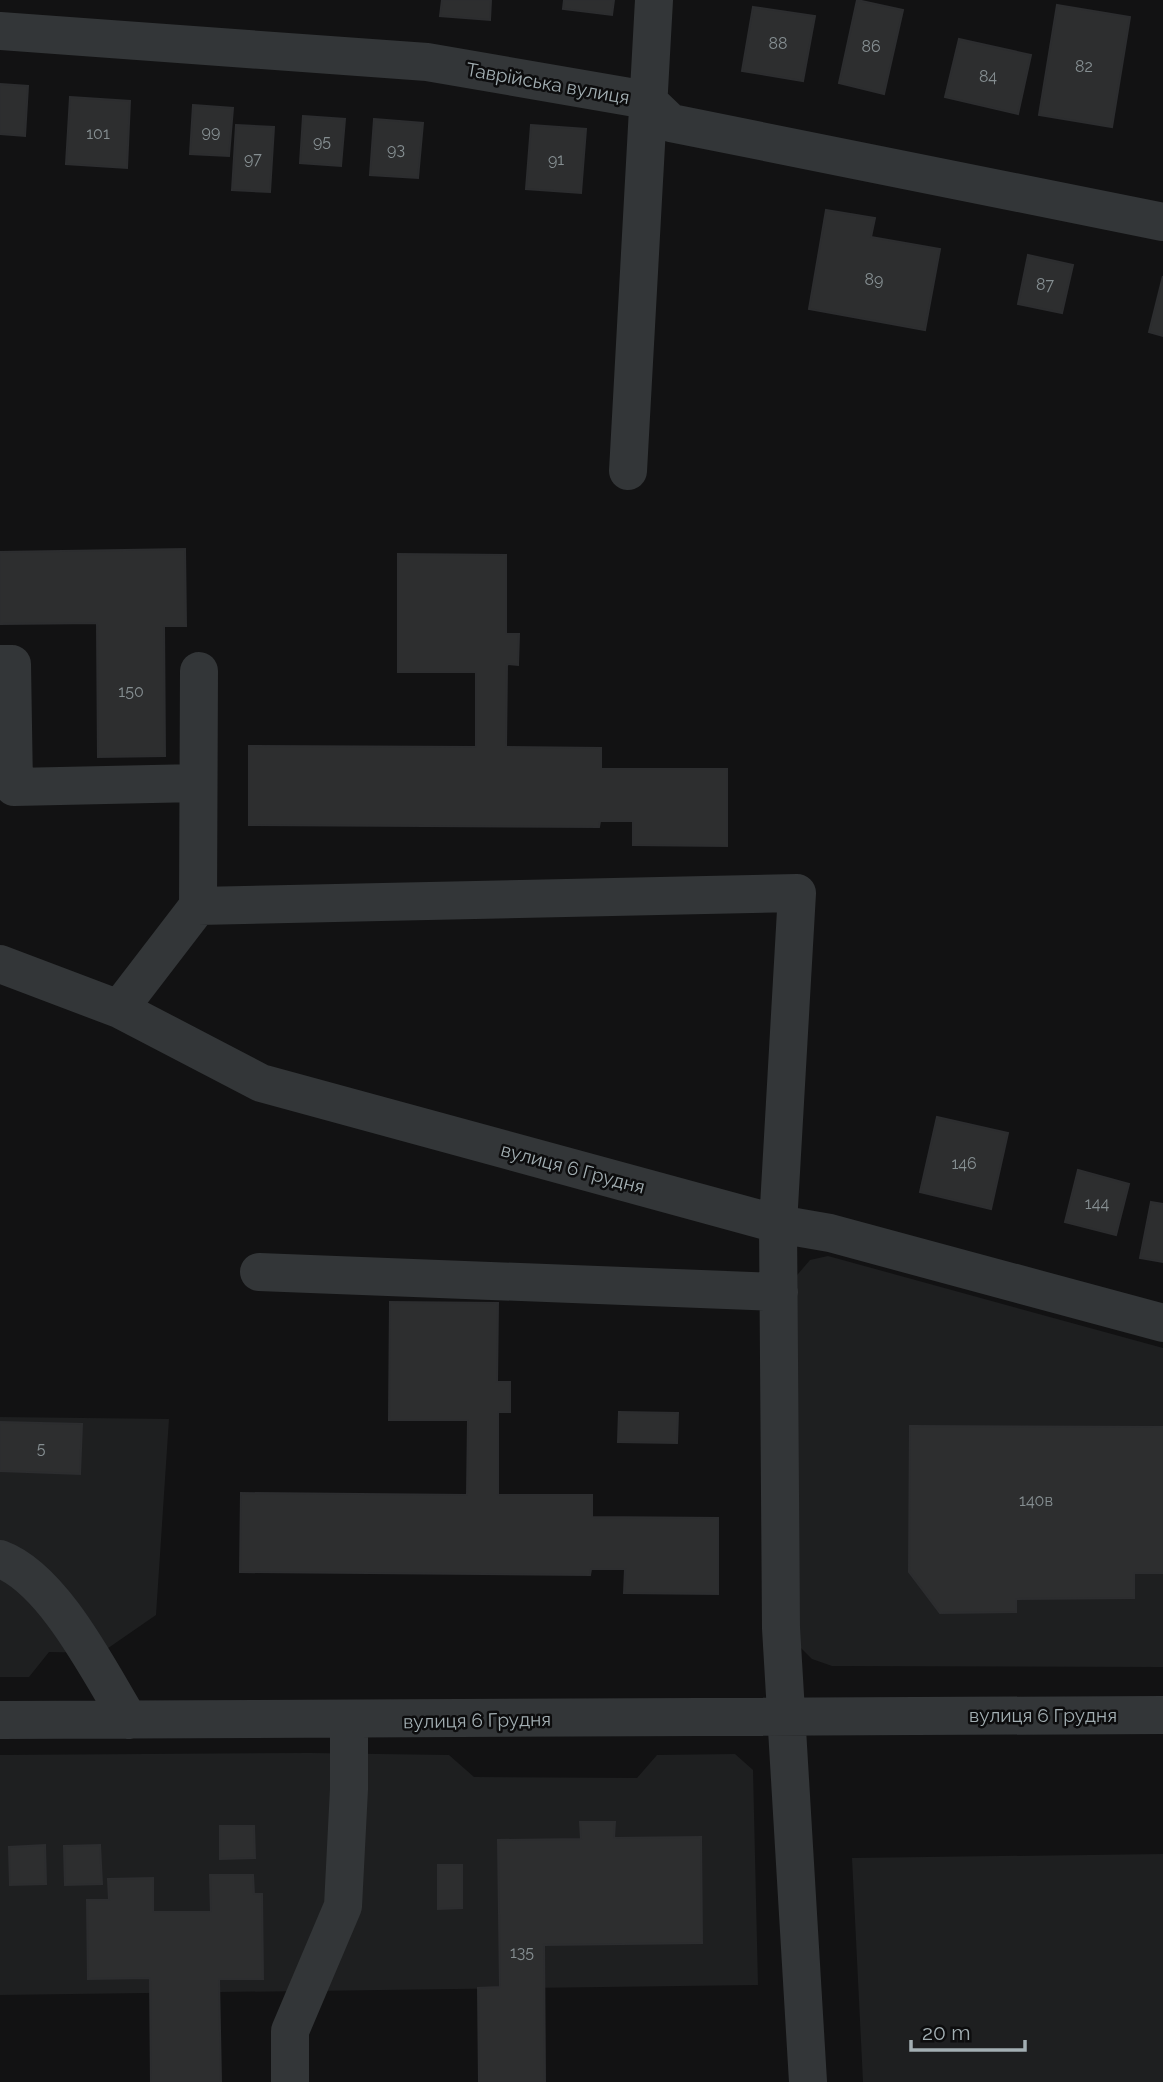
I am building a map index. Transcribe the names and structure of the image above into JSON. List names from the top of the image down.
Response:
{
  "streets": {
    "street": ["Таврійська вулиця", "вулиця 6 Грудня"]
  },
  "house_numbers": [
    "88",
    "86",
    "82",
    "84",
    "99",
    "101",
    "95",
    "93",
    "97",
    "91",
    "89",
    "87",
    "150",
    "146",
    "144",
    "5",
    "140в",
    "135"
  ],
  "scale_bar": "20 m"
}
